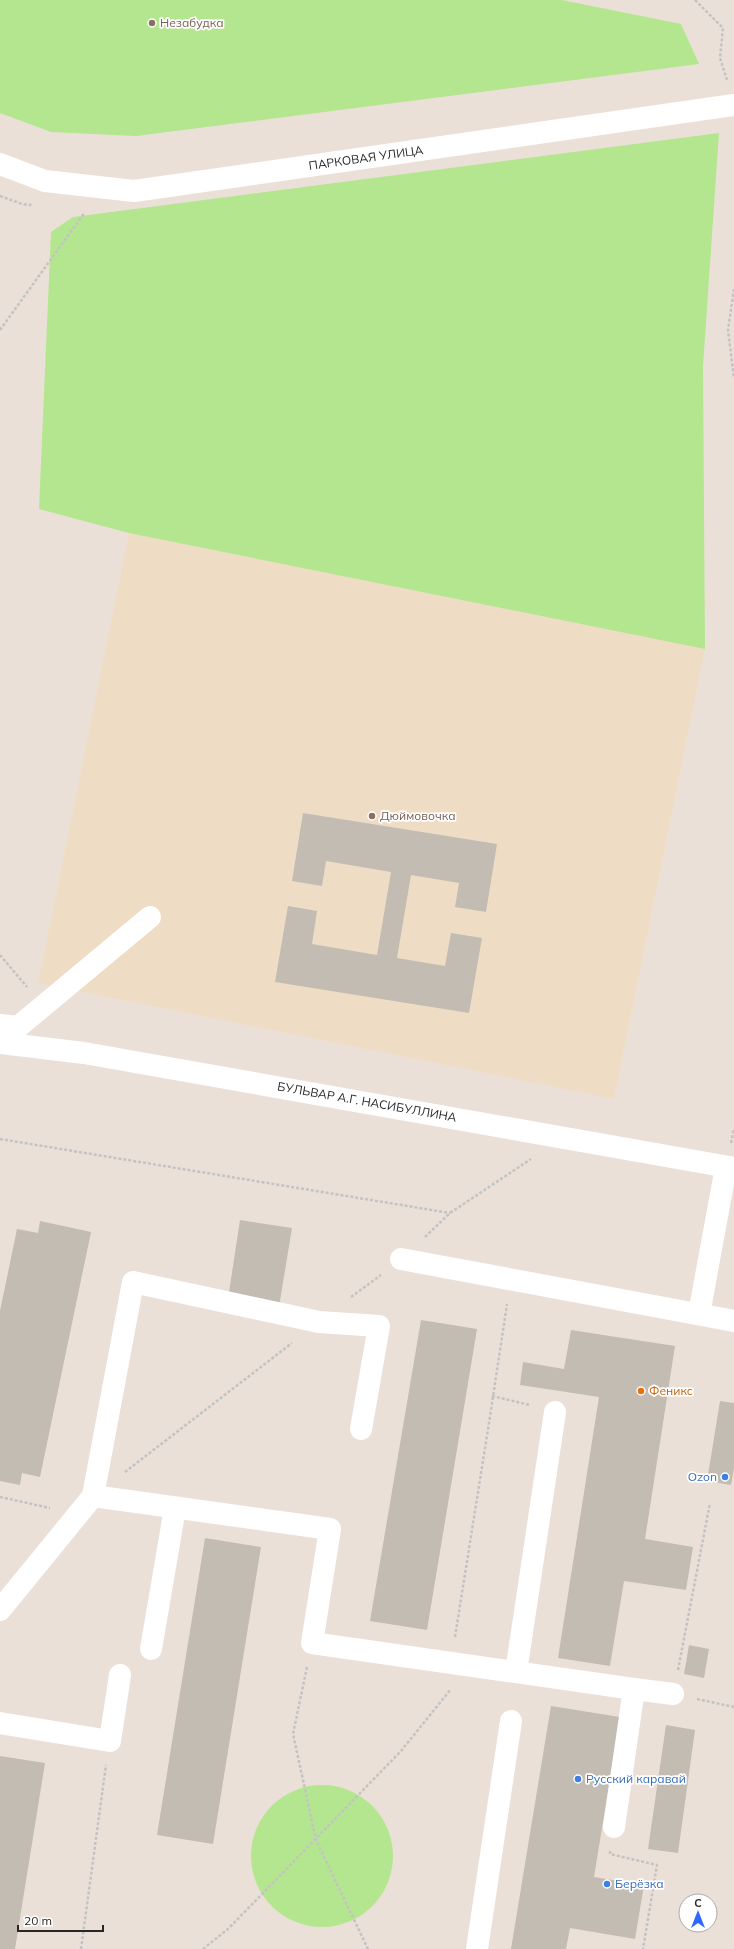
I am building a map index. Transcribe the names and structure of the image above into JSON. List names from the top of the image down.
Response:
{
  "streets": {
    "street": ["ПАРКОВАЯ УЛИЦА", "БУЛЬВАР А.Г. НАСИБУЛЛИНА"]
  },
  "places": [
    "Незабудка",
    "Дюймовочка",
    "Феникс",
    "Ozon",
    "Русский каравай",
    "Берёзка"
  ],
  "scale_bar": "20 m",
  "north": "top"
}
